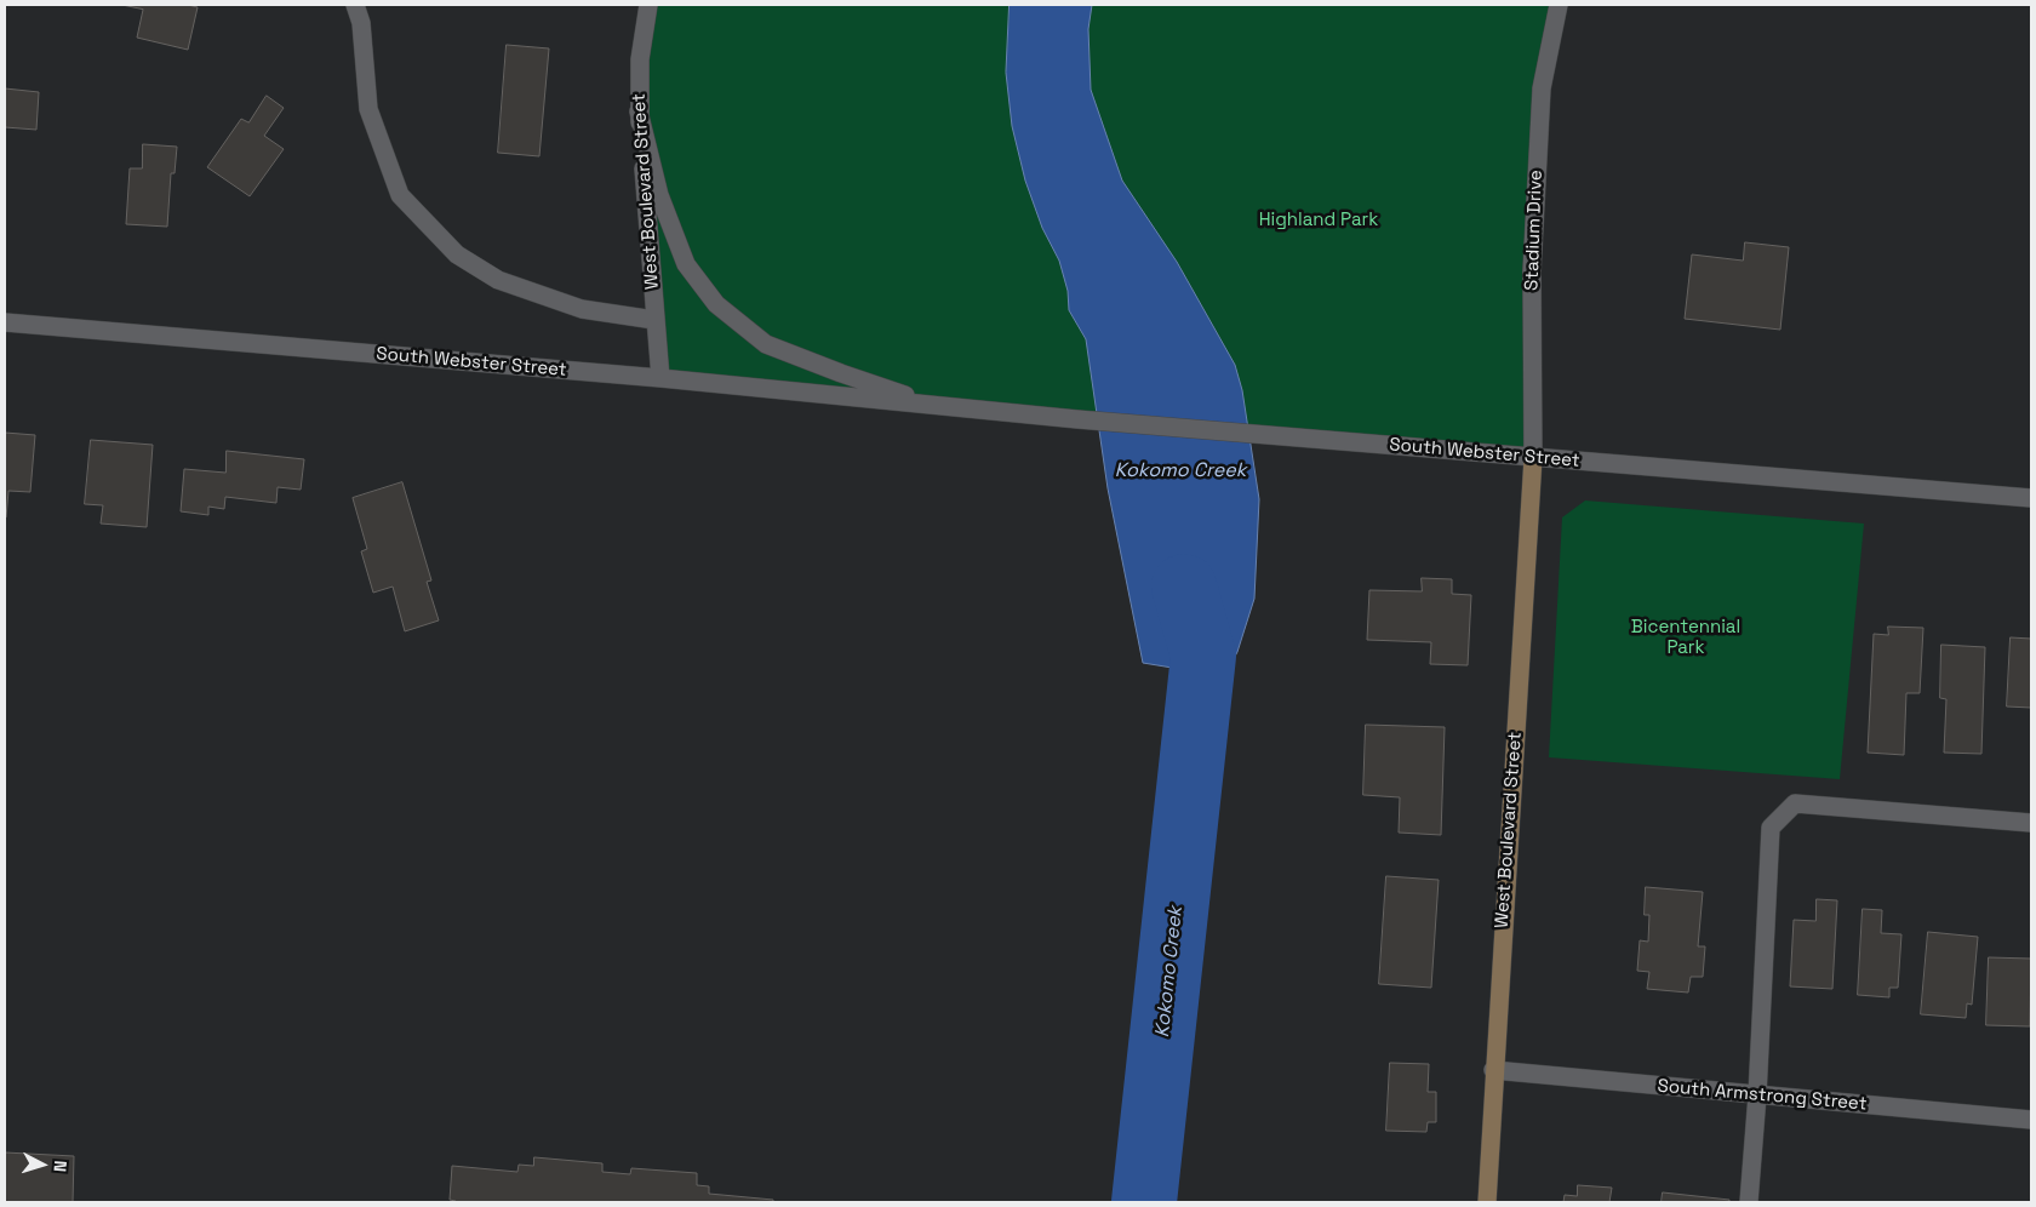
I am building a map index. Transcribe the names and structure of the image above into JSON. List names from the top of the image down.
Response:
{
  "streets": {
    "main road": ["West Boulevard Street"],
    "street": ["Stadium Drive", "South Webster Street", "South Armstrong Street"]
  },
  "crossings": [
    ["West Boulevard Street", "Stadium Drive"],
    ["West Boulevard Street", "South Webster Street"],
    ["West Boulevard Street", "South Armstrong Street"],
    ["Stadium Drive", "South Webster Street"]
  ],
  "water": ["Kokomo Creek"],
  "parks": ["Highland Park", "Bicentennial Park"],
  "north": "right"
}
